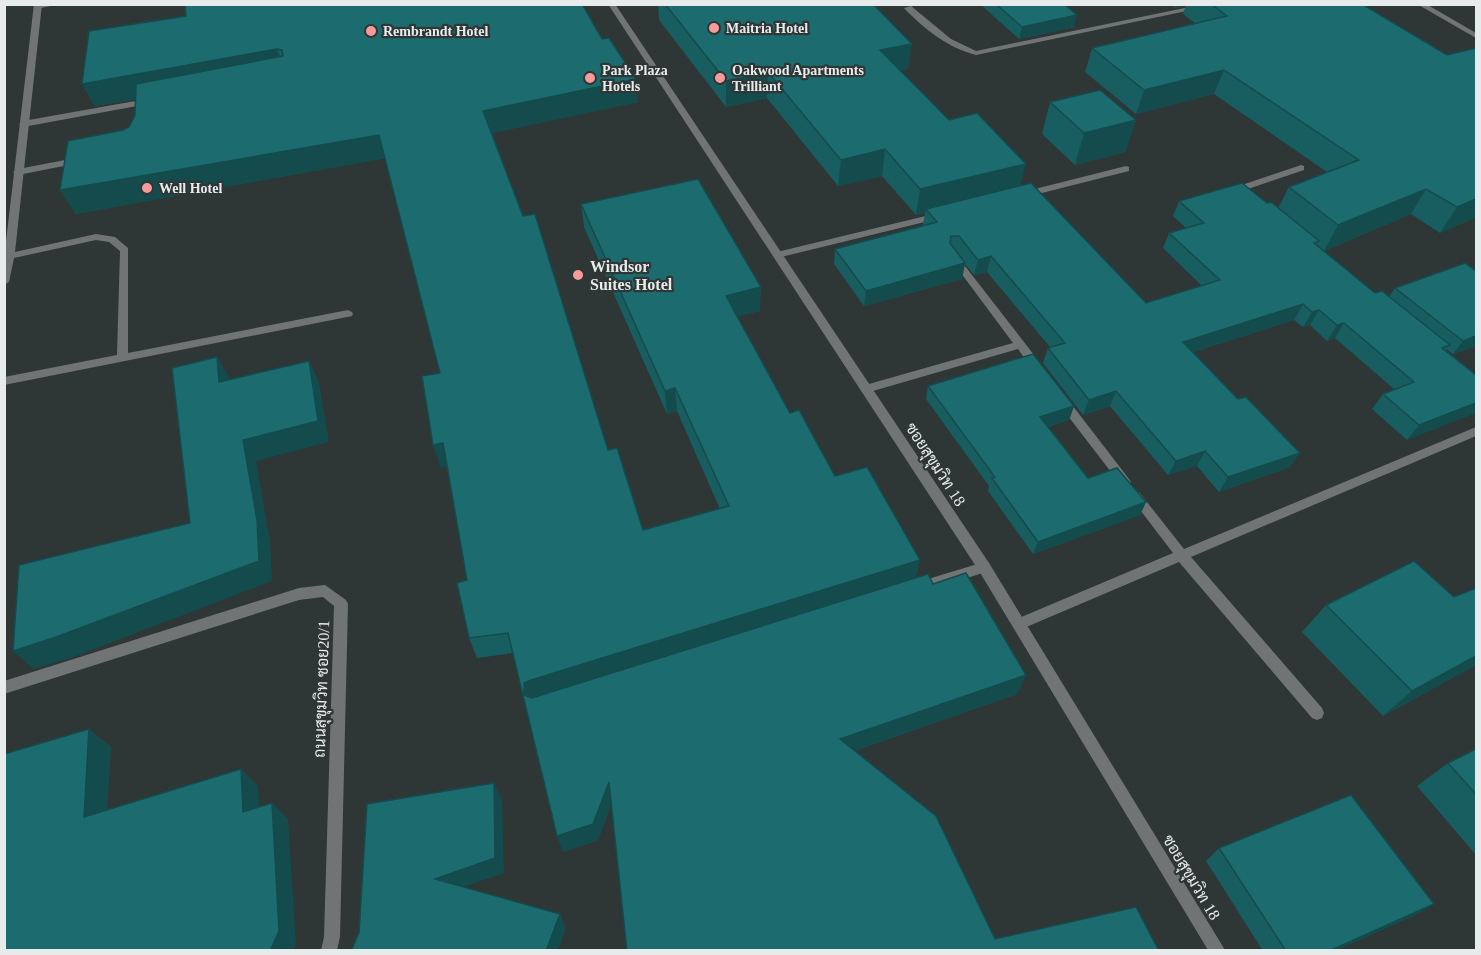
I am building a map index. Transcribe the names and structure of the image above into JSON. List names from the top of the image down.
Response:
{
  "streets": {
    "street": ["ซอยสุขุมวิท 18", "ถนนสุขุมวิท ซอย20/1"]
  },
  "places": [
    "Maitria Hotel",
    "Rembrandt Hotel",
    "Park Plaza Hotels",
    "Oakwood Apartments Trilliant",
    "Well Hotel",
    "Windsor Suites Hotel"
  ]
}
